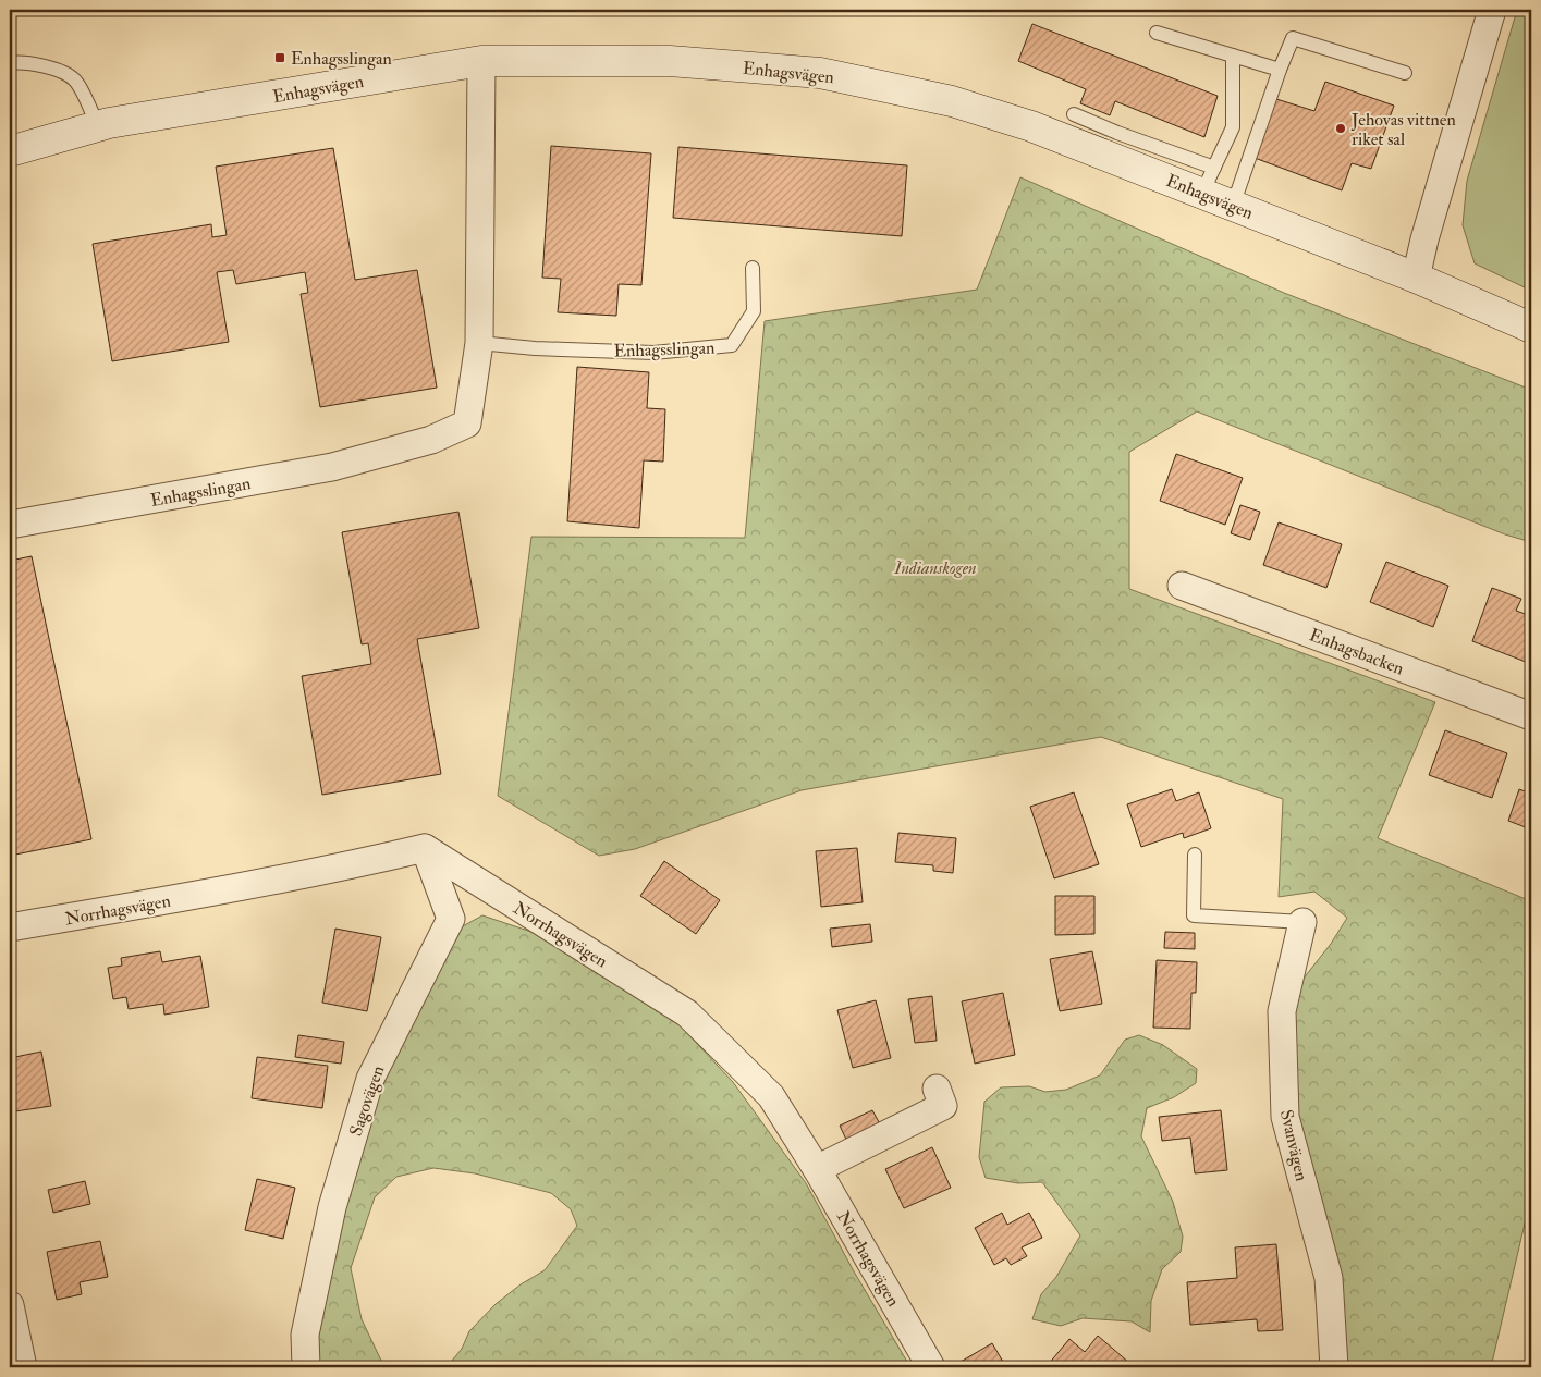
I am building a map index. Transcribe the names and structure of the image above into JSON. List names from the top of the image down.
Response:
{
  "streets": {
    "street": [
      "Enhagsvägen",
      "Enhagsslingan",
      "Enhagsbacken",
      "Norrhagsvägen",
      "Sagovägen",
      "Svanvägen"
    ]
  },
  "crossings": [
    ["Enhagsvägen", "Enhagsslingan"],
    ["Norrhagsvägen", "Sagovägen"]
  ],
  "parks": ["Indianskogen"],
  "places": {
    "transit": ["Enhagsslingan"],
    "other": ["Jehovas vittnen riket sal"]
  }
}
